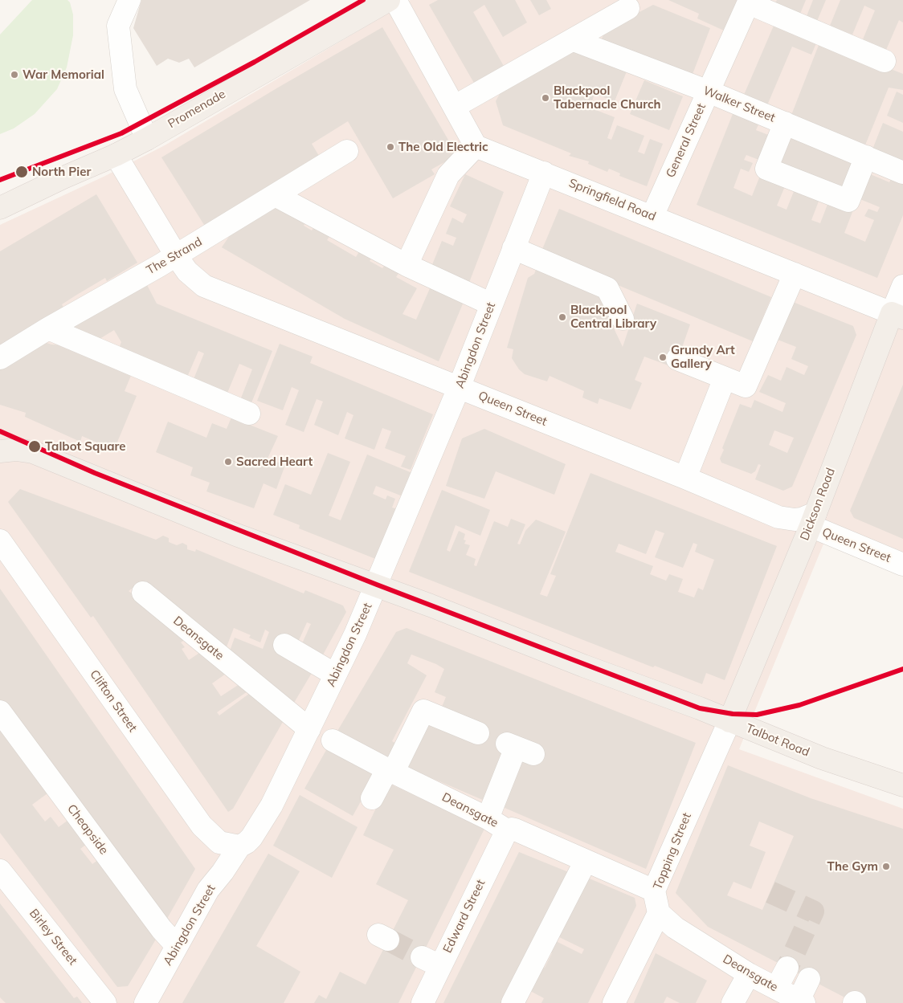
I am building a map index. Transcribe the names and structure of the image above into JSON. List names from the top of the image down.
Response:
{
  "streets": {
    "main road": ["Promenade", "Dickson Road", "Talbot Road"],
    "street": [
      "Walker Street",
      "General Street",
      "Springfield Road",
      "The Strand",
      "Abingdon Street",
      "Queen Street",
      "Deansgate",
      "Clifton Street",
      "Cheapside",
      "Topping Street",
      "Edward Street",
      "Birley Street"
    ]
  },
  "crossings": [
    ["Walker Street", "General Street"],
    ["Promenade", "Queen Street"],
    ["General Street", "Springfield Road"],
    ["Springfield Road", "Abingdon Street"],
    ["Springfield Road", "Dickson Road"],
    ["The Strand", "Queen Street"],
    ["Abingdon Street", "Queen Street"],
    ["Abingdon Street", "Deansgate"],
    ["Abingdon Street", "Clifton Street"],
    ["Abingdon Street", "Talbot Road"],
    ["Abingdon Street", "Cheapside"],
    ["Queen Street", "Dickson Road"],
    ["Dickson Road", "Talbot Road"],
    ["Dickson Road", "Topping Street"],
    ["Deansgate", "Topping Street"],
    ["Deansgate", "Edward Street"],
    ["Talbot Road", "Topping Street"]
  ],
  "places": [
    "War Memorial",
    "Blackpool Tabernacle Church",
    "The Old Electric",
    "North Pier",
    "Blackpool Central Library",
    "Grundy Art Gallery",
    "Talbot Square",
    "Sacred Heart",
    "The Gym"
  ]
}
